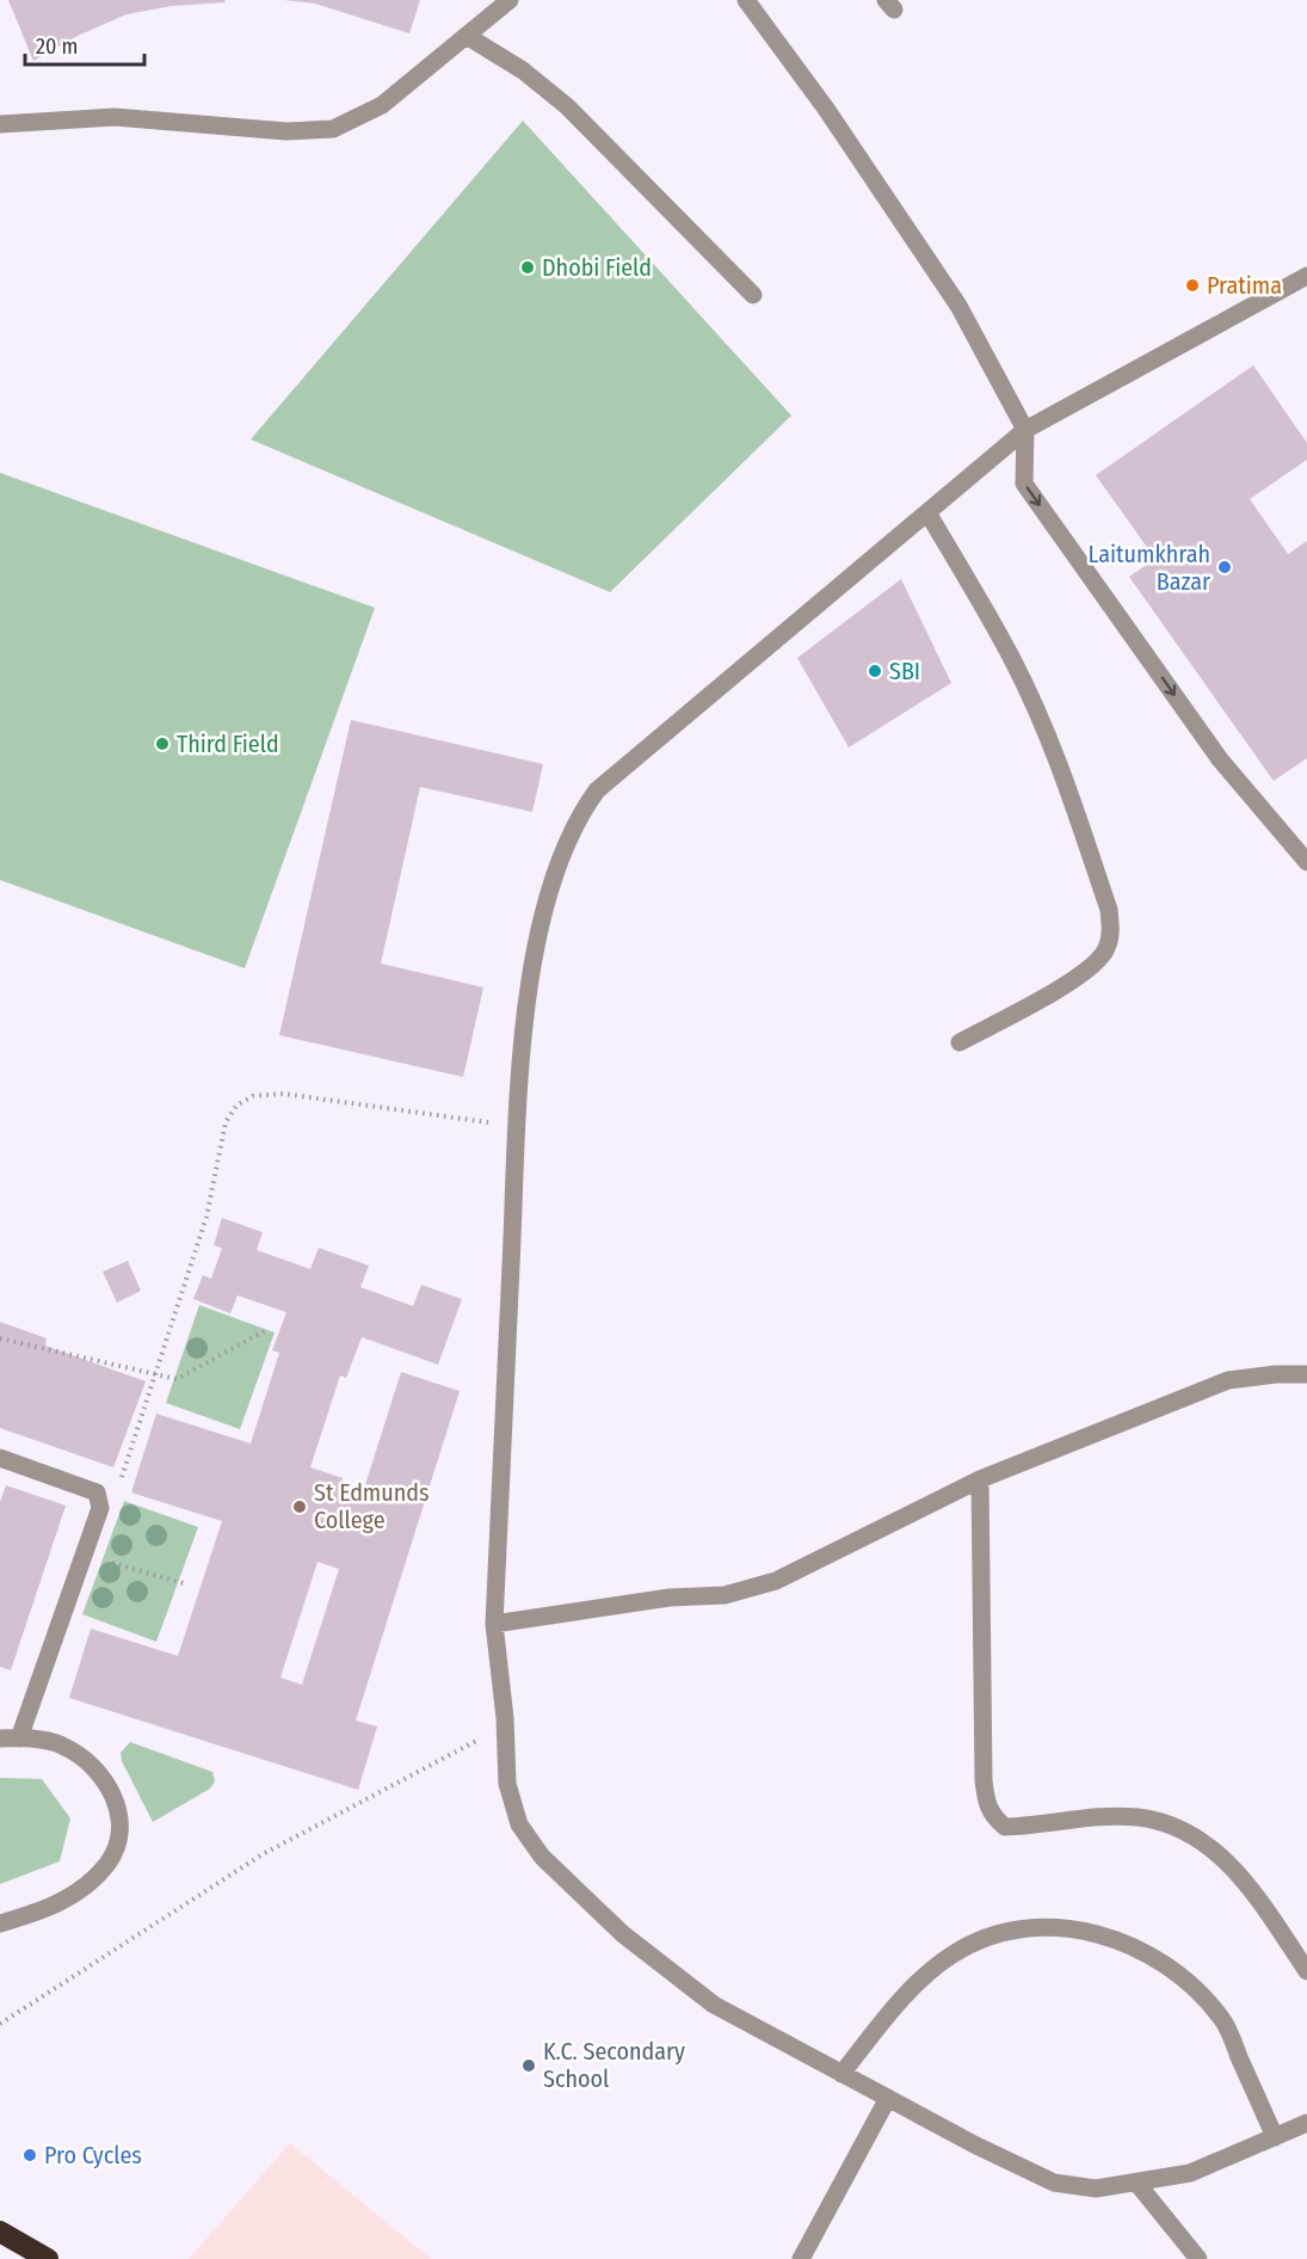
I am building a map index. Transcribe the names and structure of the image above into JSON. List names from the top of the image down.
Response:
{
  "places": [
    "Dhobi Field",
    "Pratima",
    "Laitumkhrah Bazar",
    "SBI",
    "Third Field",
    "St Edmunds College",
    "K.C. Secondary School",
    "Pro Cycles"
  ],
  "scale_bar": "20 m"
}
